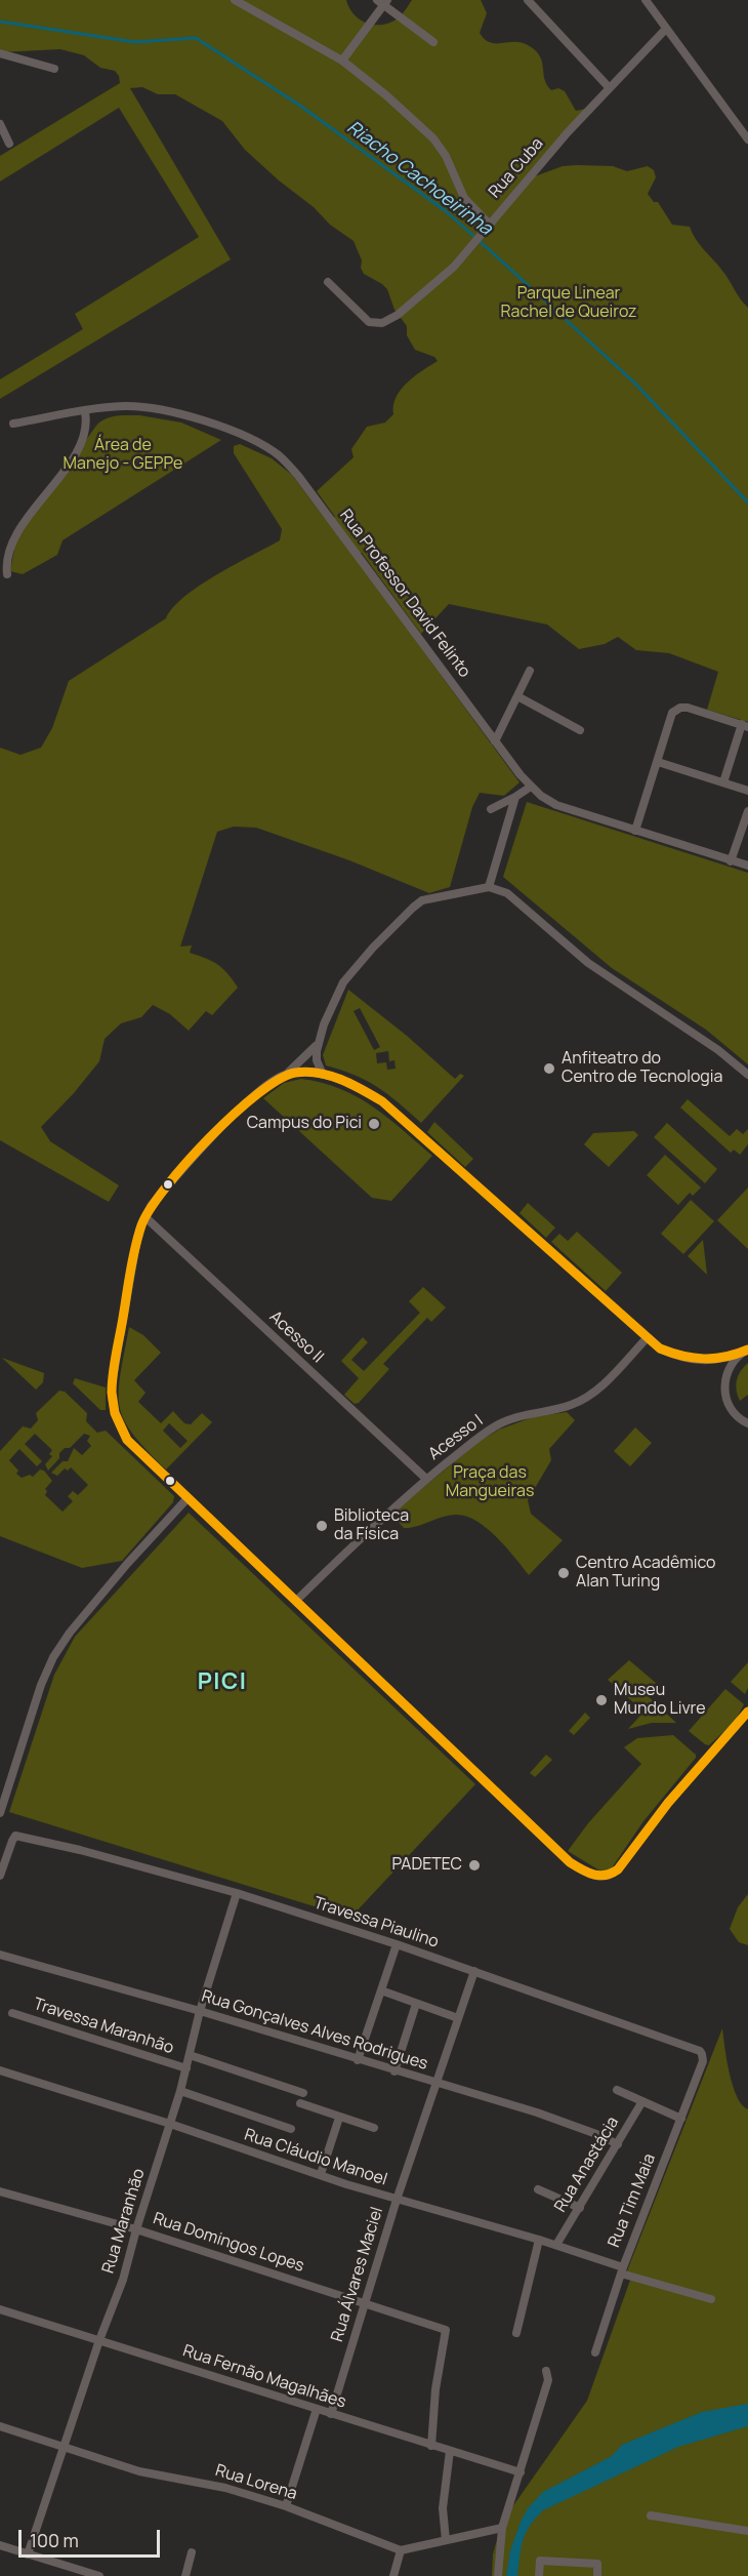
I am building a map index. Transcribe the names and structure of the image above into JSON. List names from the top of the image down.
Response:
{
  "streets": {
    "street": [
      "Rua Cuba",
      "Rua Professor David Felinto",
      "Acesso II",
      "Acesso I",
      "Travessa Piaulino",
      "Travessa Maranhão",
      "Rua Gonçalves Alves Rodrigues",
      "Rua Cláudio Manoel",
      "Rua Anastácia",
      "Rua Tim Maia",
      "Rua Maranhão",
      "Rua Domingos Lopes",
      "Rua Álvares Maciel",
      "Rua Fernão Magalhães",
      "Rua Lorena"
    ]
  },
  "crossings": [
    ["Acesso II", "Acesso I"],
    ["Travessa Piaulino", "Rua Tim Maia"],
    ["Travessa Piaulino", "Rua Maranhão"],
    ["Travessa Piaulino", "Rua Álvares Maciel"],
    ["Travessa Maranhão", "Rua Maranhão"],
    ["Rua Gonçalves Alves Rodrigues", "Rua Anastácia"],
    ["Rua Gonçalves Alves Rodrigues", "Rua Maranhão"],
    ["Rua Gonçalves Alves Rodrigues", "Rua Álvares Maciel"],
    ["Rua Cláudio Manoel", "Rua Anastácia"],
    ["Rua Cláudio Manoel", "Rua Tim Maia"],
    ["Rua Cláudio Manoel", "Rua Maranhão"],
    ["Rua Cláudio Manoel", "Rua Álvares Maciel"],
    ["Rua Maranhão", "Rua Domingos Lopes"],
    ["Rua Maranhão", "Rua Fernão Magalhães"],
    ["Rua Maranhão", "Rua Lorena"],
    ["Rua Domingos Lopes", "Rua Álvares Maciel"],
    ["Rua Domingos Lopes", "Rua Fernão Magalhães"],
    ["Rua Álvares Maciel", "Rua Fernão Magalhães"]
  ],
  "districts": ["PICI"],
  "water": ["Riacho Cachoeirinha"],
  "parks": ["Parque Linear Rachel de Queiroz", "Área de Manejo - GEPPe", "Praça das Mangueiras"],
  "places": [
    "Anfiteatro do Centro de Tecnologia",
    "Campus do Pici",
    "Biblioteca da Física",
    "Centro Acadêmico Alan Turing",
    "Museu Mundo Livre",
    "PADETEC"
  ],
  "scale_bar": "100 m"
}
